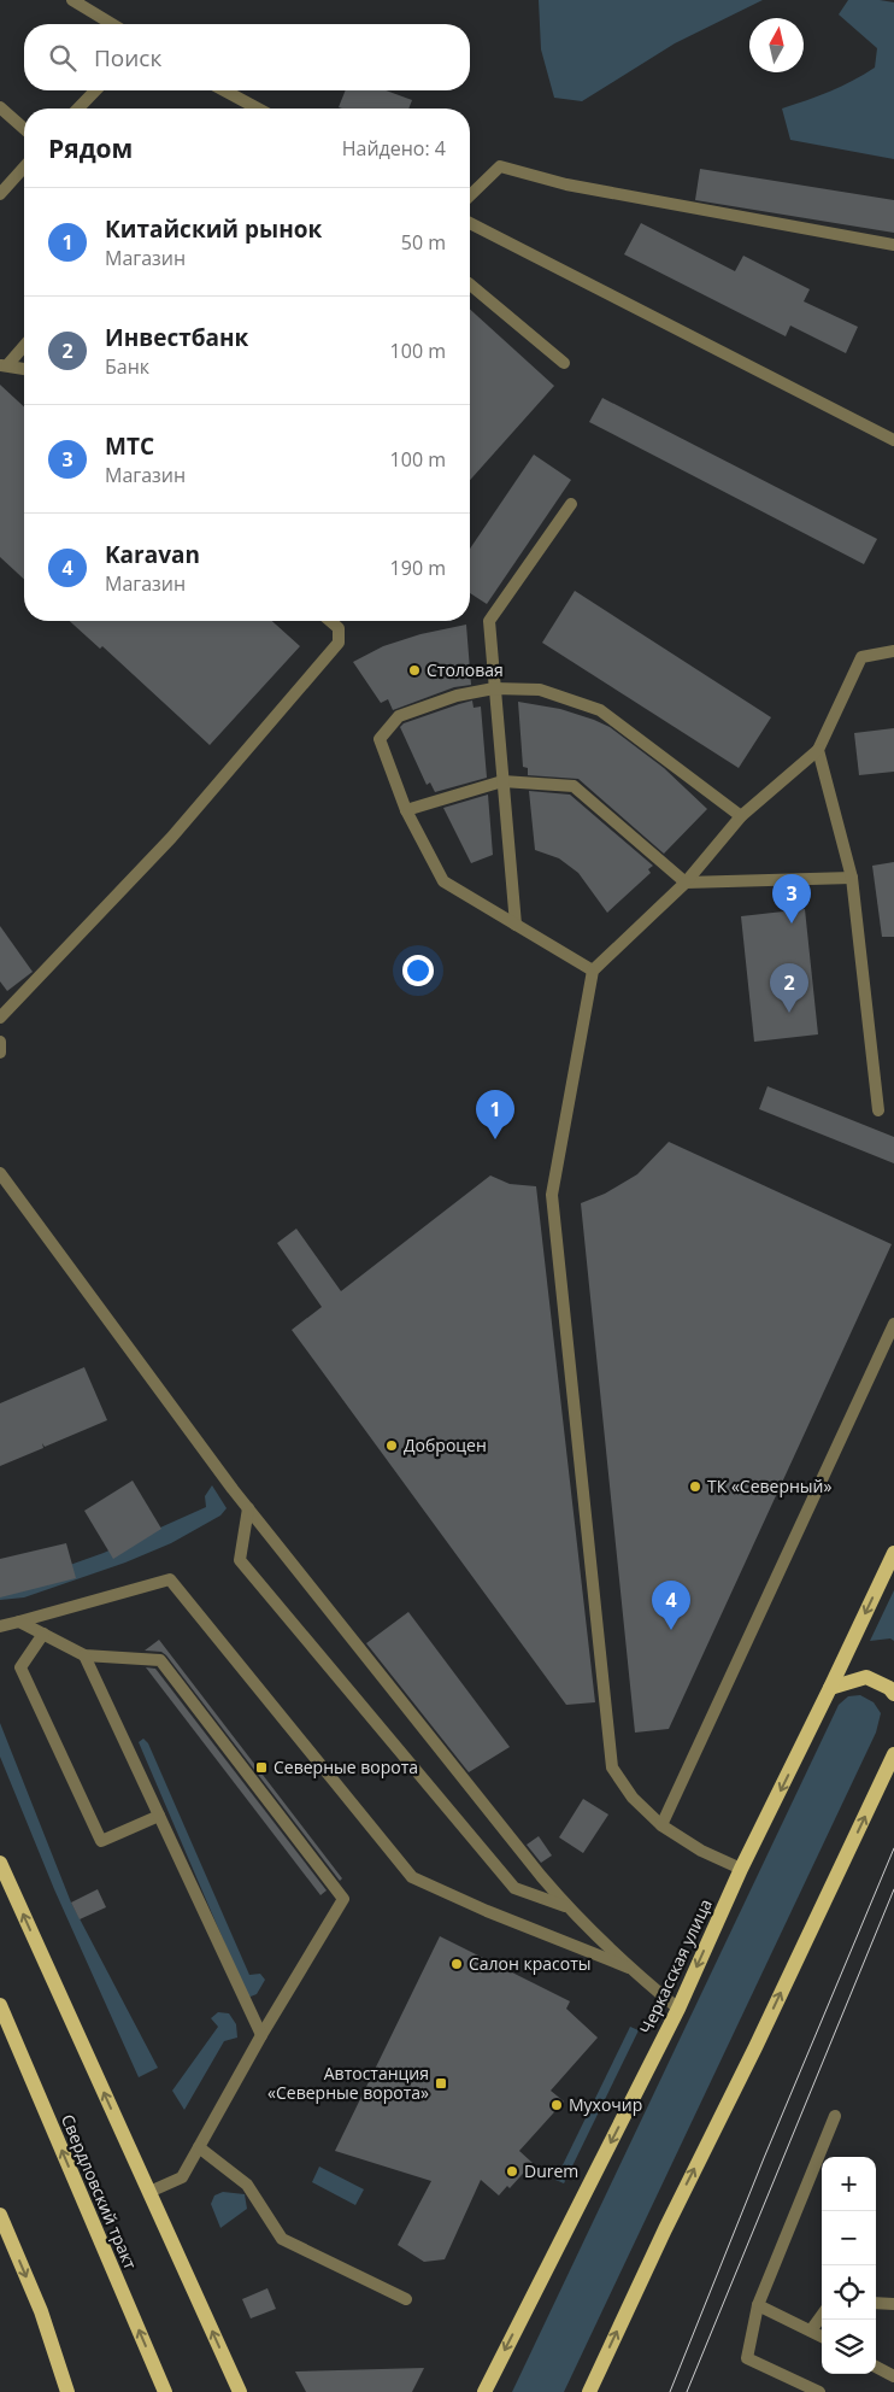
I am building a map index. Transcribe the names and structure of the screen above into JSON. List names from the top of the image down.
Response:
{
  "streets": {
    "main road": ["Черкасская улица", "Свердловский тракт"]
  },
  "places": {
    "other": [
      "Столовая",
      "Доброцен",
      "ТК «Северный»",
      "Салон красоты",
      "Мухочир",
      "Durem"
    ],
    "transit": ["Северные ворота", "Автостанция «Северные ворота»"]
  },
  "north": "top",
  "page": {
    "search": "Поиск",
    "heading": ["Рядом", "Найдено: 4"],
    "list": [
      {
        "mark": "1",
        "name": "Китайский рынок",
        "note": "Магазин",
        "value": "50 m"
      },
      {
        "mark": "2",
        "name": "Инвестбанк",
        "note": "Банк",
        "value": "100 m"
      },
      {
        "mark": "3",
        "name": "МТС",
        "note": "Магазин",
        "value": "100 m"
      },
      {
        "mark": "4",
        "name": "Karavan",
        "note": "Магазин",
        "value": "190 m"
      }
    ],
    "pins": [
      "3",
      "2",
      "1",
      "4"
    ],
    "map_buttons": ["+", "−"]
  }
}
